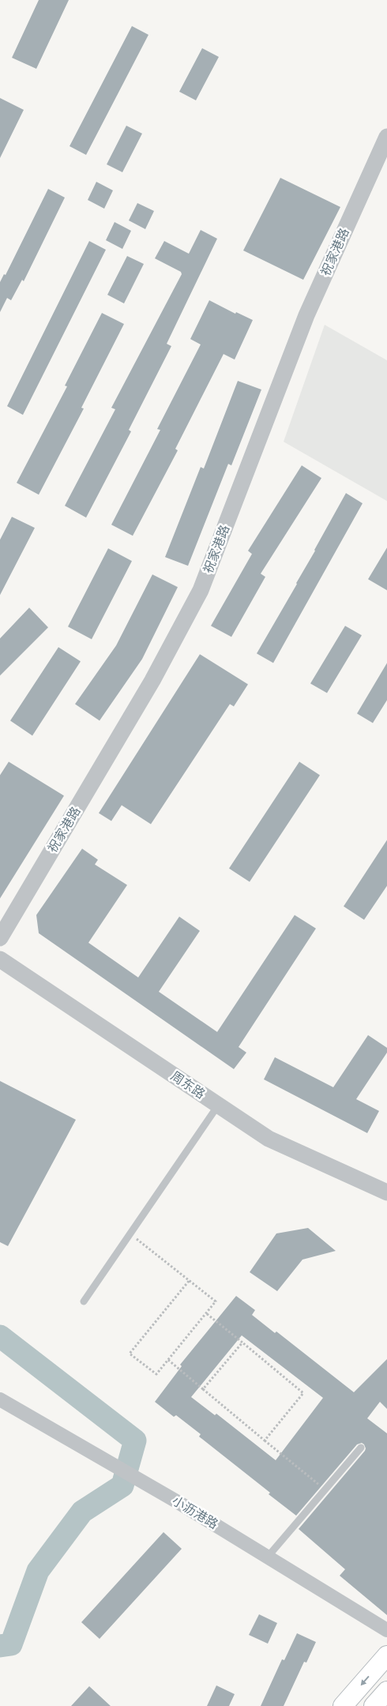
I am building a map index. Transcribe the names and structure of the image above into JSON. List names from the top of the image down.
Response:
{
  "streets": {
    "street": ["祝家港路", "周东路", "小沥港路"]
  }
}
